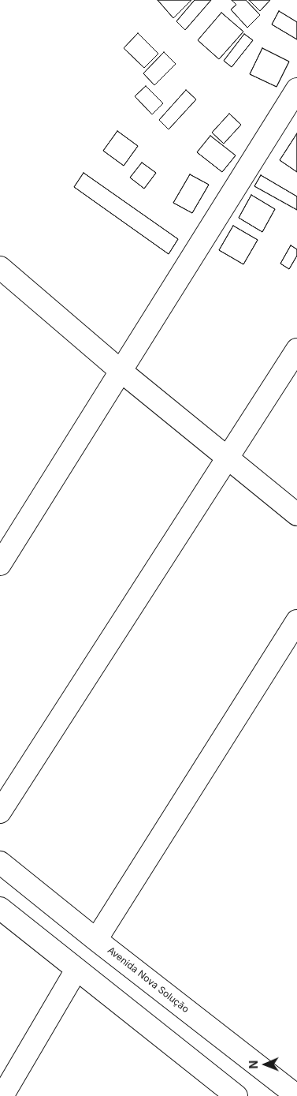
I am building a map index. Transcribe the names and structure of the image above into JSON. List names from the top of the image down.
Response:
{
  "streets": {
    "street": ["Avenida Nova Solução"]
  },
  "north": "left"
}
